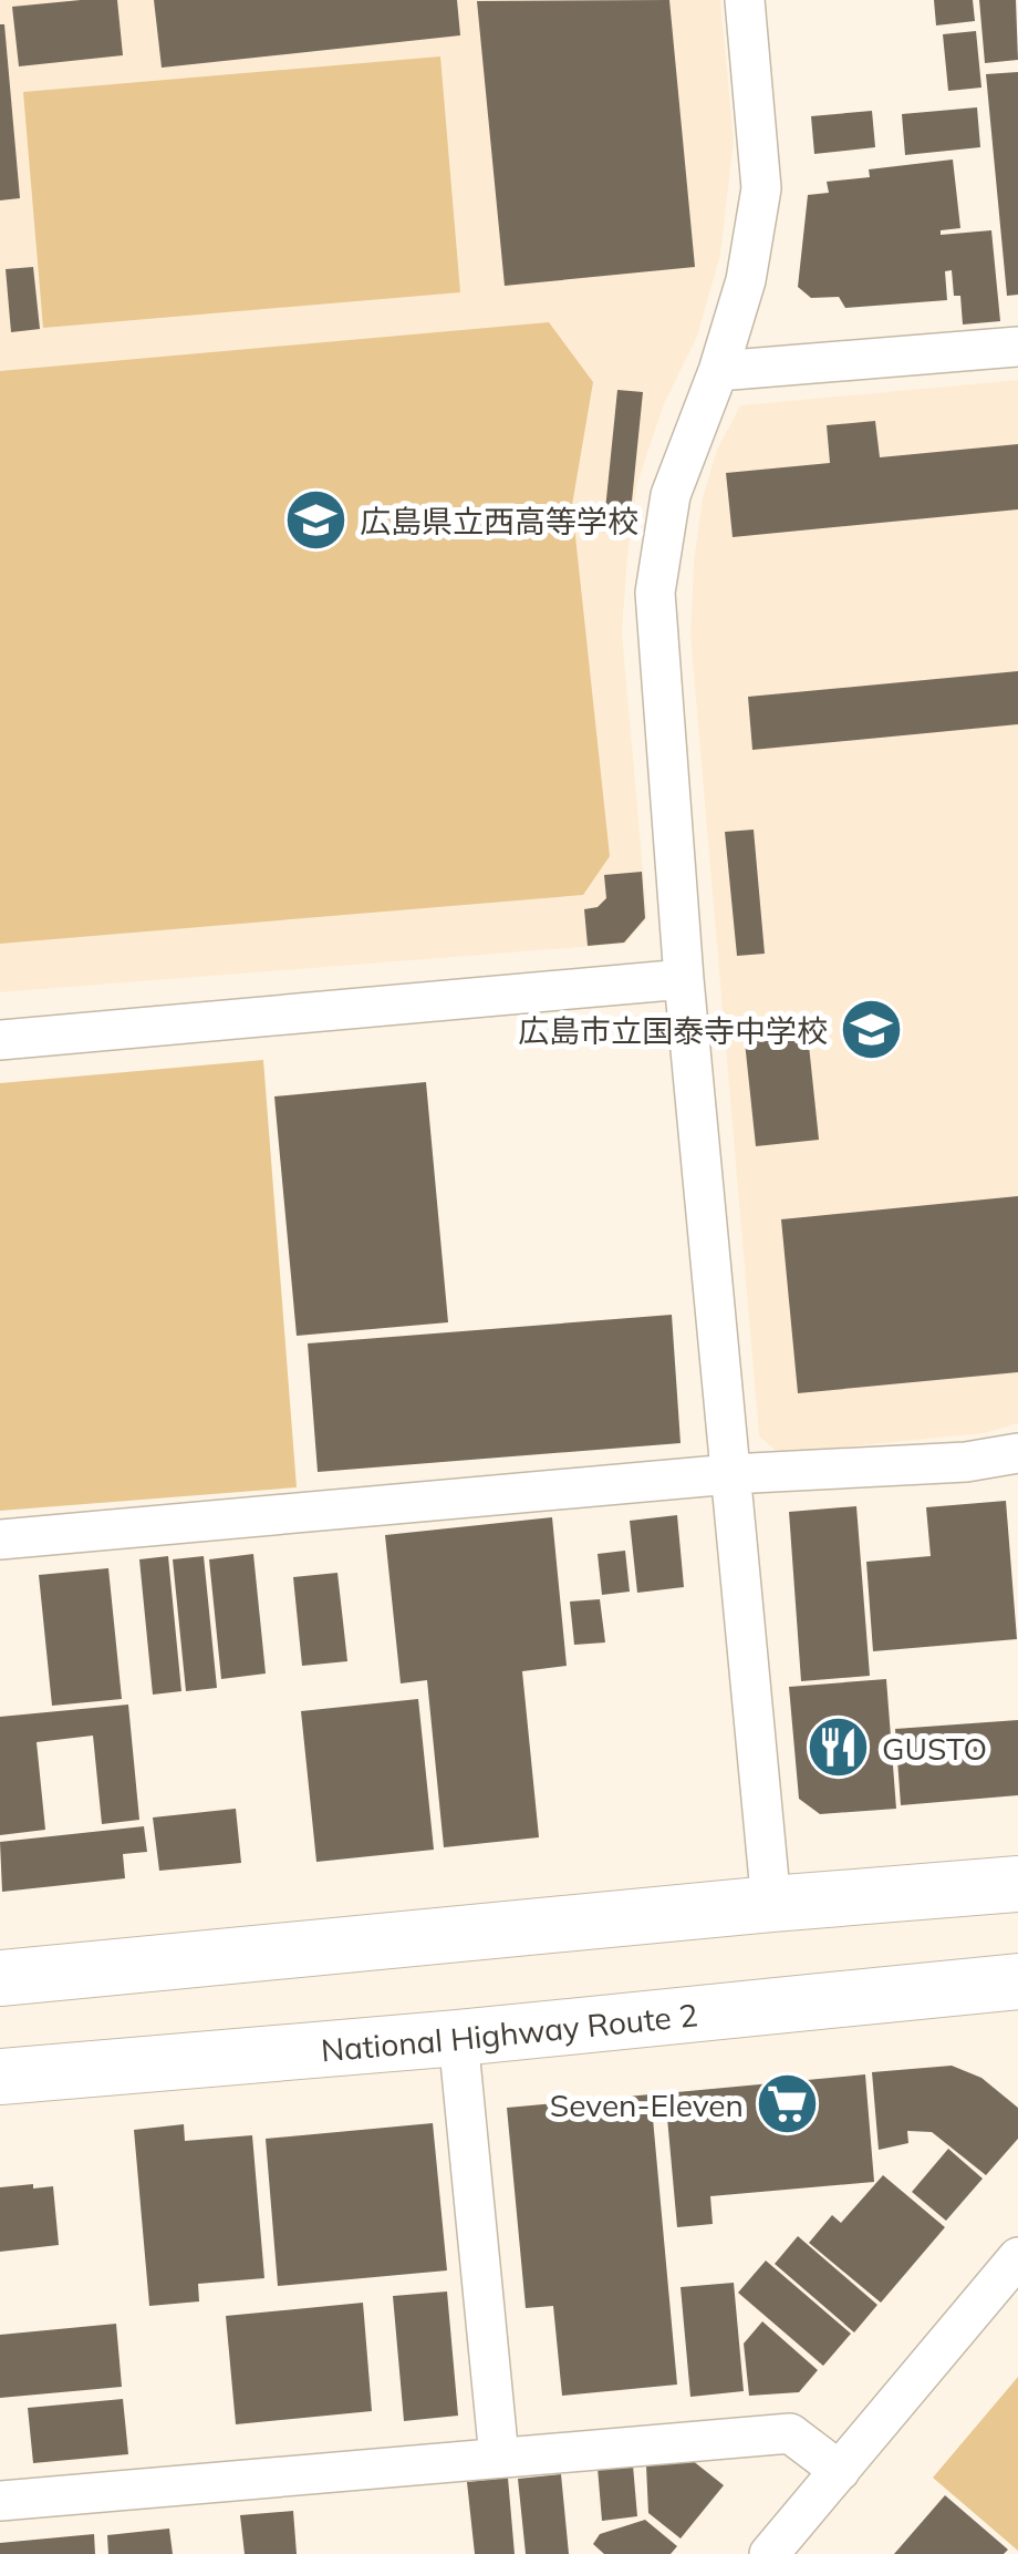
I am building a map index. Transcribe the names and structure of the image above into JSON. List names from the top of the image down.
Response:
{
  "streets": {
    "highway": ["National Highway Route 2"]
  },
  "places": {
    "school or university": ["広島県立西高等学校", "広島市立国泰寺中学校"],
    "restaurant": ["GUSTO"],
    "supermarket": ["Seven-Eleven"]
  }
}
